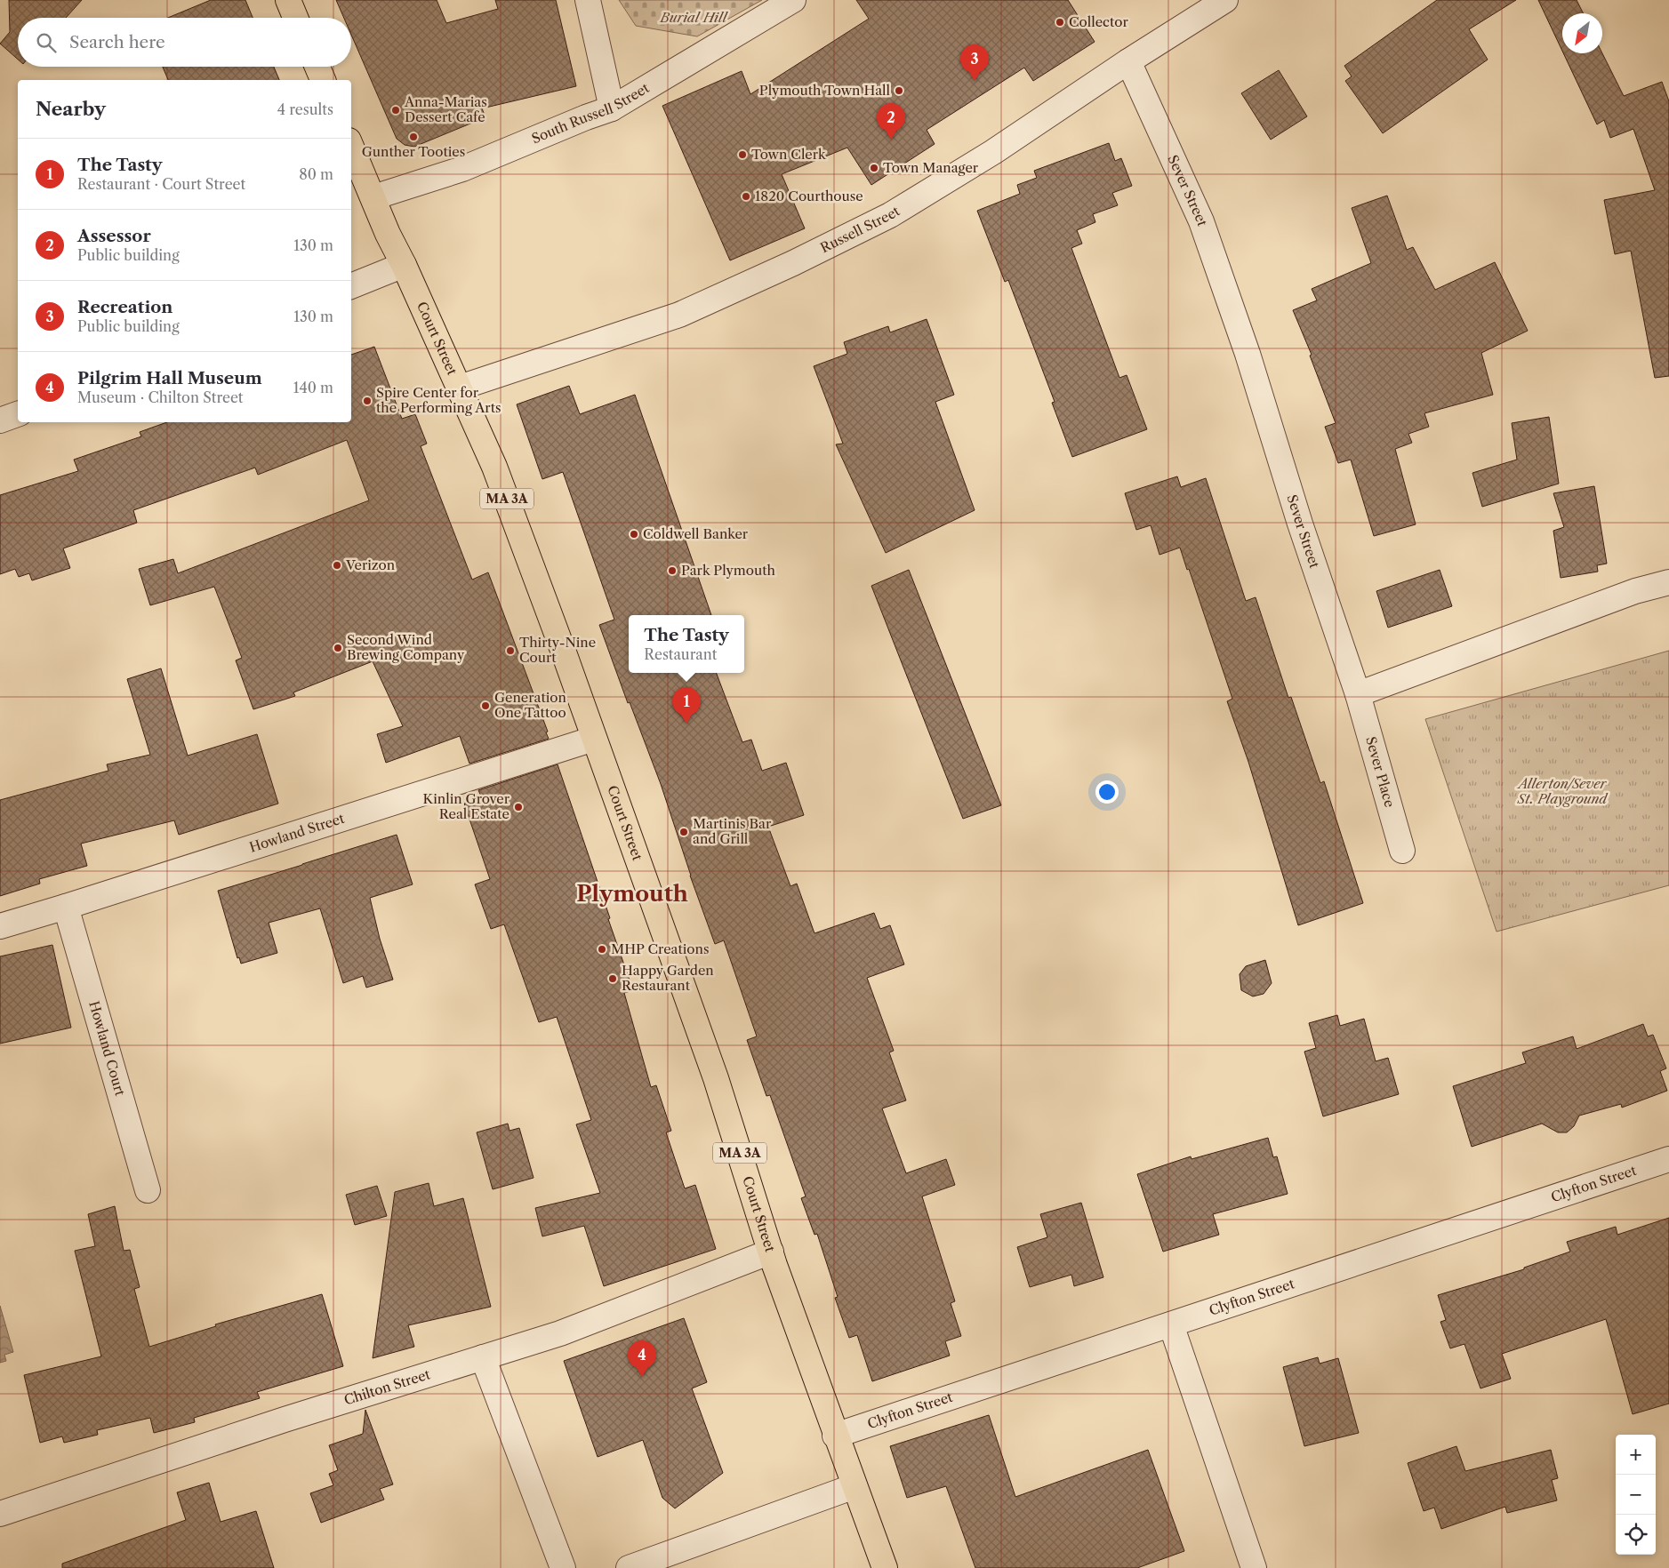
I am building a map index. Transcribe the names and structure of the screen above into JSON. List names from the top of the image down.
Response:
{
  "streets": {
    "main road": ["Court Street", "MA 3A"],
    "street": [
      "South Russell Street",
      "Sever Street",
      "Russell Street",
      "Sever Place",
      "Howland Street",
      "Howland Court",
      "Clyfton Street",
      "Chilton Street"
    ]
  },
  "crossings": [
    ["South Russell Street", "Court Street"],
    ["Sever Street", "Russell Street"],
    ["Sever Street", "Sever Place"],
    ["Russell Street", "Court Street"],
    ["Court Street", "Howland Street"],
    ["Court Street", "Clyfton Street"],
    ["Court Street", "Chilton Street"],
    ["Howland Street", "Howland Court"]
  ],
  "districts": ["Plymouth"],
  "parks": ["Burial Hill", "Allerton/Sever St. Playground"],
  "places": [
    "Collector",
    "Plymouth Town Hall",
    "Anna-Marias Dessert Cafe",
    "Gunther Tooties",
    "Town Clerk",
    "Town Manager",
    "1820 Courthouse",
    "Spire Center for the Performing Arts",
    "Coldwell Banker",
    "Verizon",
    "Park Plymouth",
    "Second Wind Brewing Company",
    "Thirty-Nine Court",
    "Generation One Tattoo",
    "Kinlin Grover Real Estate",
    "Martinis Bar and Grill",
    "MHP Creations",
    "Happy Garden Restaurant"
  ],
  "north": "bottom left",
  "page": {
    "search": "Search here",
    "pins": [
      "3",
      "2",
      "1",
      "4"
    ],
    "heading": ["Nearby", "4 results"],
    "list": [
      {
        "mark": "1",
        "name": "The Tasty",
        "note": "Restaurant · Court Street",
        "value": "80 m"
      },
      {
        "mark": "2",
        "name": "Assessor",
        "note": "Public building",
        "value": "130 m"
      },
      {
        "mark": "3",
        "name": "Recreation",
        "note": "Public building",
        "value": "130 m"
      },
      {
        "mark": "4",
        "name": "Pilgrim Hall Museum",
        "note": "Museum · Chilton Street",
        "value": "140 m"
      }
    ],
    "popup": ["The Tasty", "Restaurant"],
    "map_buttons": ["+", "−"]
  }
}
